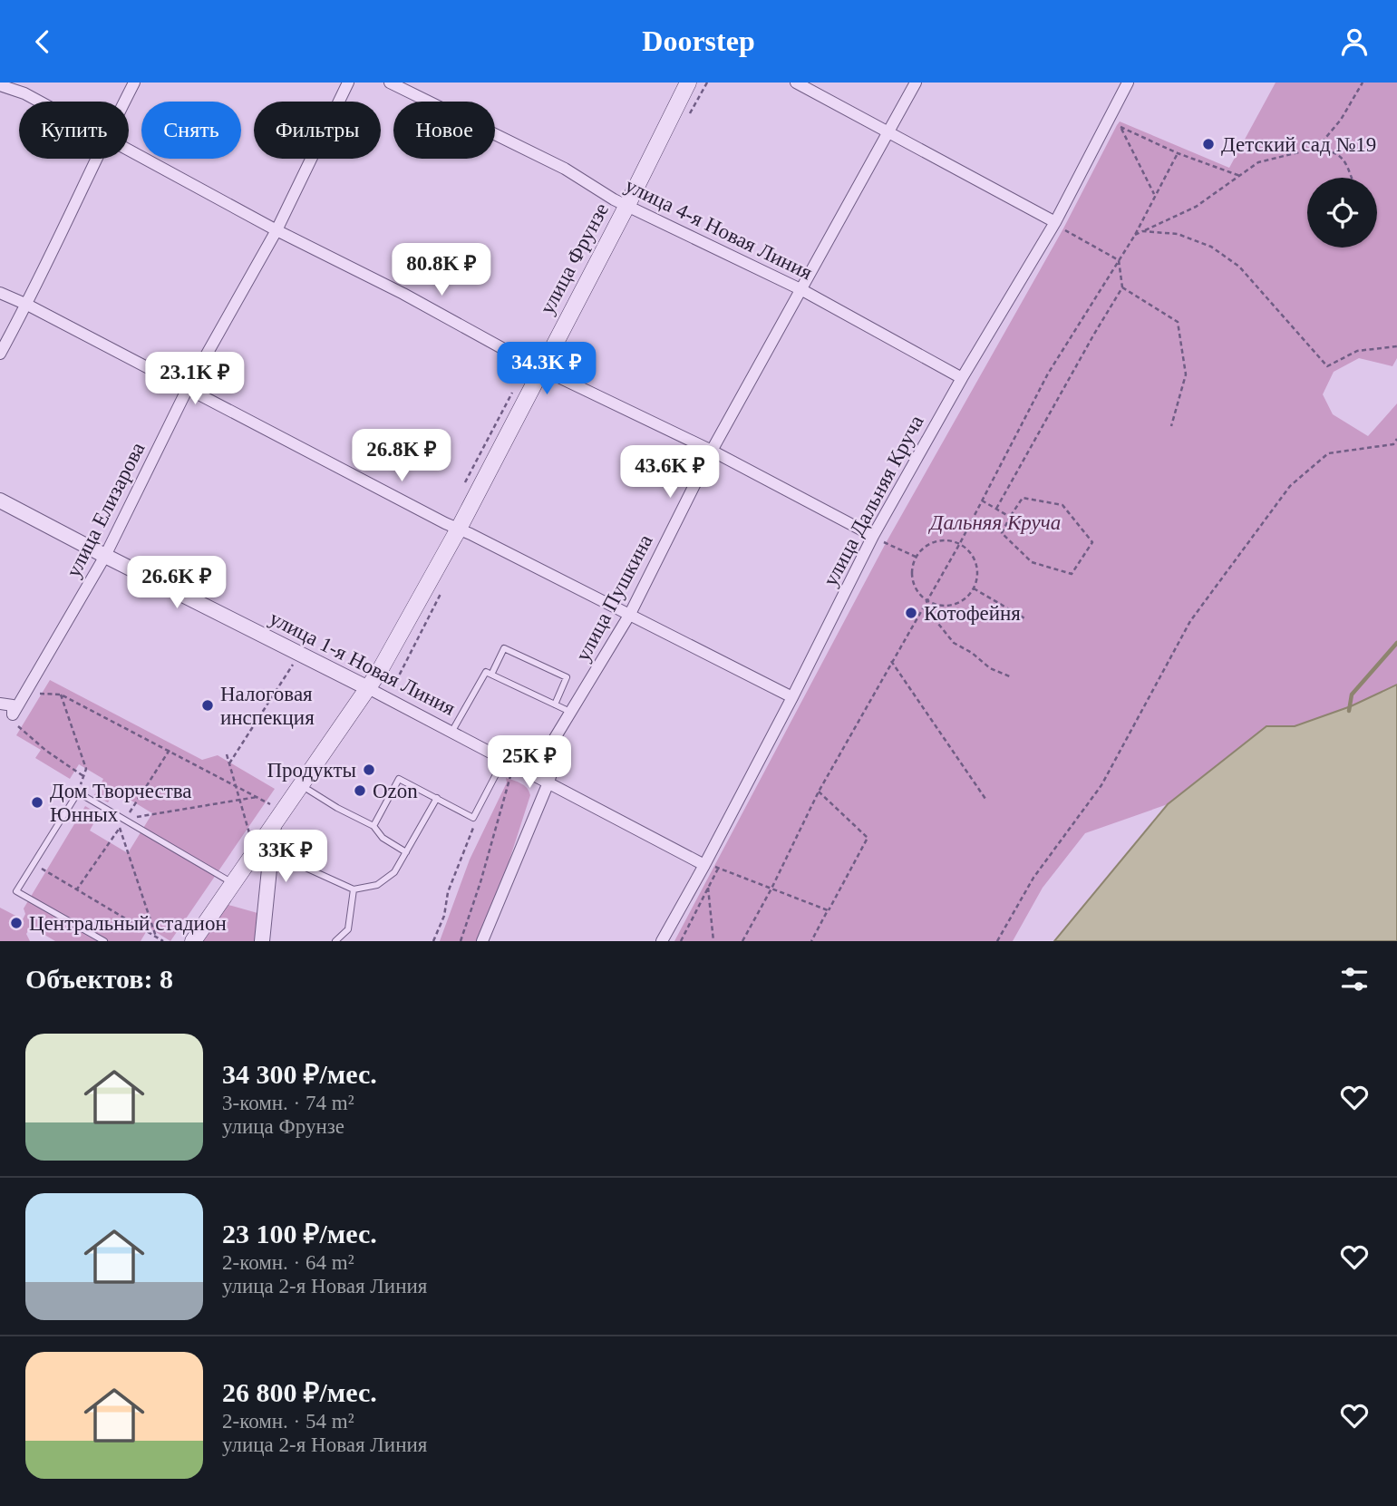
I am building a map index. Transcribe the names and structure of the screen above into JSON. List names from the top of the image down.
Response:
{
  "streets": {
    "main road": ["улица Фрунзе"],
    "street": [
      "улица 4-я Новая Линия",
      "улица Дальняя Круча",
      "улица Елизарова",
      "улица Пушкина",
      "улица 1-я Новая Линия"
    ]
  },
  "crossings": [
    ["улица 4-я Новая Линия", "улица Фрунзе"],
    ["улица 4-я Новая Линия", "улица Дальняя Круча"],
    ["улица 4-я Новая Линия", "улица Пушкина"],
    ["улица Фрунзе", "улица 1-я Новая Линия"],
    ["улица Дальняя Круча", "улица 1-я Новая Линия"],
    ["улица Елизарова", "улица 1-я Новая Линия"],
    ["улица Пушкина", "улица 1-я Новая Линия"]
  ],
  "parks": ["Дальняя Круча"],
  "places": [
    "Детский сад №19",
    "Котофейня",
    "Налоговая инспекция",
    "Продукты",
    "Ozon",
    "Дом Творчества Юнных",
    "Центральный стадион"
  ],
  "page": {
    "header": "Doorstep",
    "chip": [
      "Купить",
      "Снять",
      "Фильтры",
      "Новое"
    ],
    "price": [
      "80.8K ₽",
      "34.3K ₽",
      "23.1K ₽",
      "26.8K ₽",
      "43.6K ₽",
      "26.6K ₽",
      "25K ₽",
      "33K ₽"
    ],
    "heading": "Объектов: 8",
    "list": [
      {
        "name": "34 300 ₽/мес.",
        "note": "3-комн. · 74 m² · улица Фрунзе"
      },
      {
        "name": "23 100 ₽/мес.",
        "note": "2-комн. · 64 m² · улица 2-я Новая Линия"
      },
      {
        "name": "26 800 ₽/мес.",
        "note": "2-комн. · 54 m² · улица 2-я Новая Линия"
      }
    ]
  }
}
